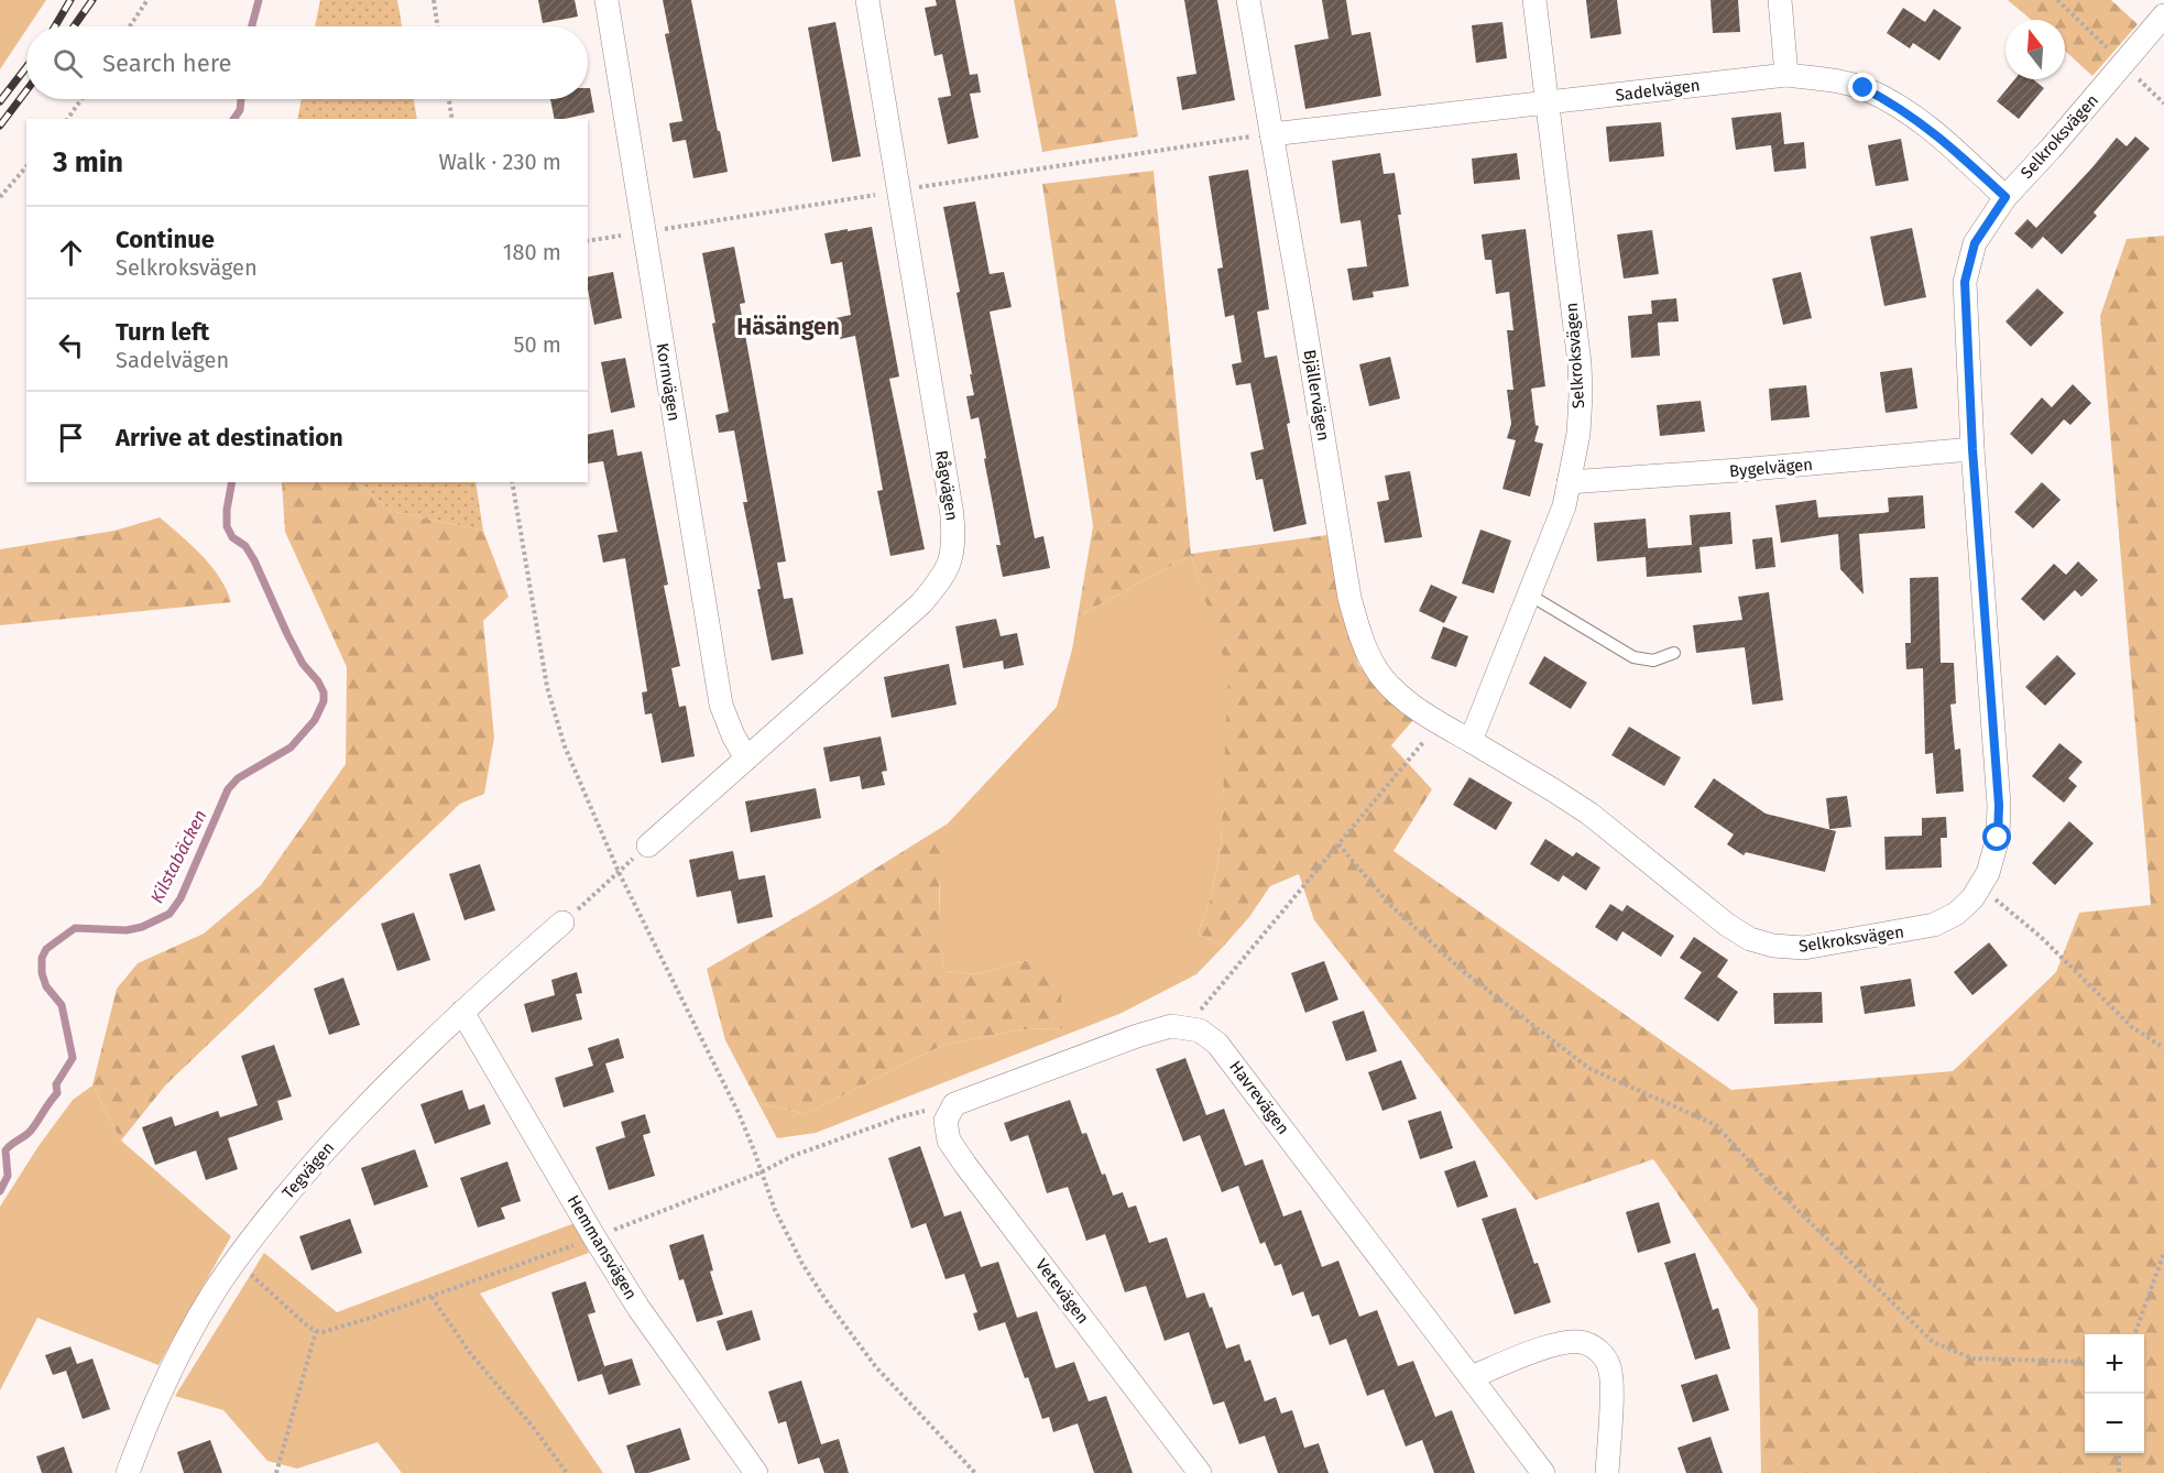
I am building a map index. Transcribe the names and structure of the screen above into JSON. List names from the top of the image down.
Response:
{
  "streets": {
    "street": [
      "Sadelvägen",
      "Selkroksvägen",
      "Kornvägen",
      "Bjällervägen",
      "Bygelvägen",
      "Rågvägen",
      "Havrevägen",
      "Tegvägen",
      "Hemmansvägen",
      "Vetevägen"
    ]
  },
  "crossings": [
    ["Sadelvägen", "Selkroksvägen"],
    ["Sadelvägen", "Bjällervägen"],
    ["Selkroksvägen", "Bjällervägen"],
    ["Selkroksvägen", "Bygelvägen"],
    ["Kornvägen", "Rågvägen"],
    ["Havrevägen", "Vetevägen"],
    ["Tegvägen", "Hemmansvägen"]
  ],
  "districts": ["Häsängen"],
  "water": ["Kilstabäcken"],
  "north": "top",
  "page": {
    "search": "Search here",
    "heading": ["3 min", "Walk · 230 m"],
    "list": [
      ["Continue", "Selkroksvägen", "180 m"],
      ["Turn left", "Sadelvägen", "50 m"],
      "Arrive at destination"
    ],
    "map_buttons": ["+", "−"]
  }
}
